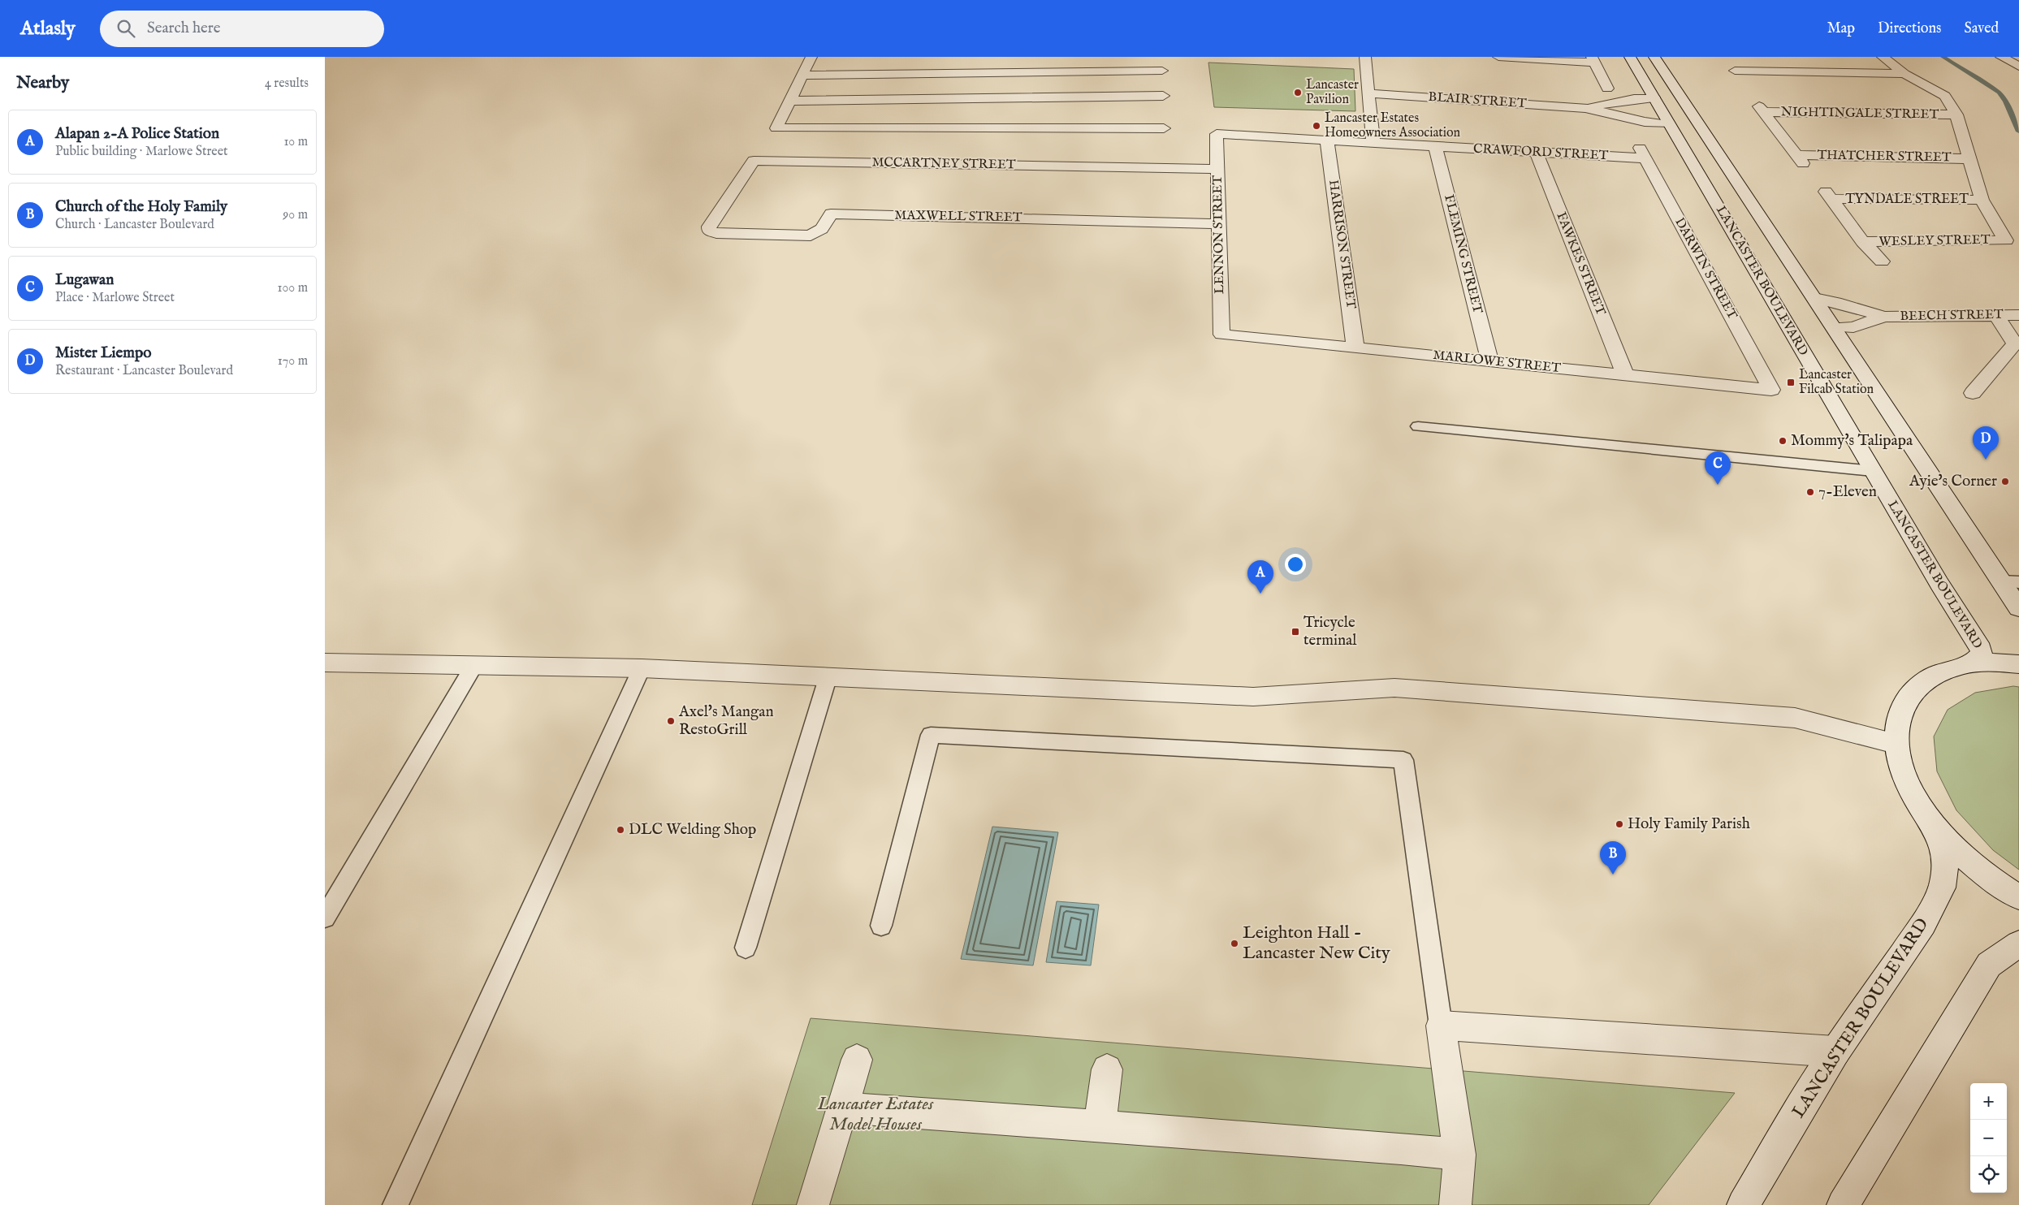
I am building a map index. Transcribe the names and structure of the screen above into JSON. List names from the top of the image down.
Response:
{
  "streets": {
    "street": [
      "BLAIR STREET",
      "NIGHTINGALE STREET",
      "CRAWFORD STREET",
      "THATCHER STREET",
      "MCCARTNEY STREET",
      "TYNDALE STREET",
      "MAXWELL STREET",
      "LENNON STREET",
      "WESLEY STREET",
      "HARRISON STREET",
      "FLEMING STREET",
      "FAWKES STREET",
      "DARWIN STREET",
      "LANCASTER BOULEVARD",
      "BEECH STREET",
      "MARLOWE STREET"
    ]
  },
  "crossings": [
    ["BLAIR STREET", "LANCASTER BOULEVARD"],
    ["NIGHTINGALE STREET", "THATCHER STREET"],
    ["CRAWFORD STREET", "LENNON STREET"],
    ["CRAWFORD STREET", "HARRISON STREET"],
    ["CRAWFORD STREET", "FLEMING STREET"],
    ["CRAWFORD STREET", "FAWKES STREET"],
    ["CRAWFORD STREET", "DARWIN STREET"],
    ["MCCARTNEY STREET", "MAXWELL STREET"],
    ["MCCARTNEY STREET", "LENNON STREET"],
    ["TYNDALE STREET", "WESLEY STREET"],
    ["MAXWELL STREET", "LENNON STREET"],
    ["LENNON STREET", "MARLOWE STREET"],
    ["HARRISON STREET", "MARLOWE STREET"],
    ["FLEMING STREET", "MARLOWE STREET"],
    ["FAWKES STREET", "MARLOWE STREET"],
    ["DARWIN STREET", "MARLOWE STREET"],
    ["LANCASTER BOULEVARD", "BEECH STREET"]
  ],
  "parks": ["Lancaster Estates Model Houses"],
  "places": {
    "other": [
      "Lancaster Pavilion",
      "Lancaster Estates Homeowners Association",
      "Mommy's Talipapa",
      "Ayie's Corner",
      "7-Eleven",
      "Axel's Mangan RestoGrill",
      "Holy Family Parish",
      "DLC Welding Shop",
      "Leighton Hall - Lancaster New City"
    ],
    "transit": ["Lancaster Filcab Station", "Tricycle terminal"]
  },
  "page": {
    "header": "Atlasly",
    "search": "Search here",
    "nav": ["Map", "Directions", "Saved"],
    "heading": ["Nearby", "4 results"],
    "list": [
      {
        "mark": "A",
        "name": "Alapan 2-A Police Station",
        "note": "Public building · Marlowe Street",
        "value": "10 m"
      },
      {
        "mark": "B",
        "name": "Church of the Holy Family",
        "note": "Church · Lancaster Boulevard",
        "value": "90 m"
      },
      {
        "mark": "C",
        "name": "Lugawan",
        "note": "Place · Marlowe Street",
        "value": "100 m"
      },
      {
        "mark": "D",
        "name": "Mister Liempo",
        "note": "Restaurant · Lancaster Boulevard",
        "value": "170 m"
      }
    ],
    "pins": [
      "D",
      "C",
      "A",
      "B"
    ],
    "map_buttons": ["+", "−"]
  }
}
